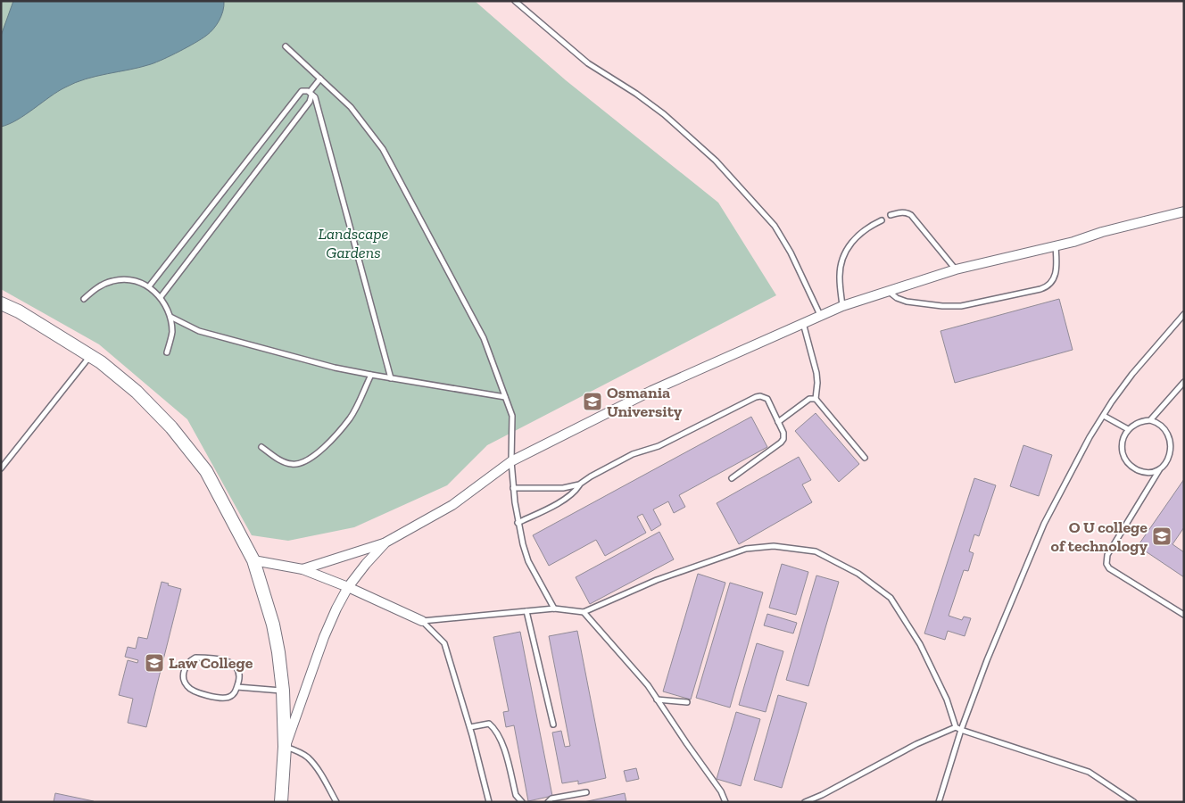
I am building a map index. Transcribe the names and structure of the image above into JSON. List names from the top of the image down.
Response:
{
  "parks": ["Landscape Gardens"],
  "places": {
    "school or university": ["Osmania University", "O U college of technology", "Law College"]
  }
}
